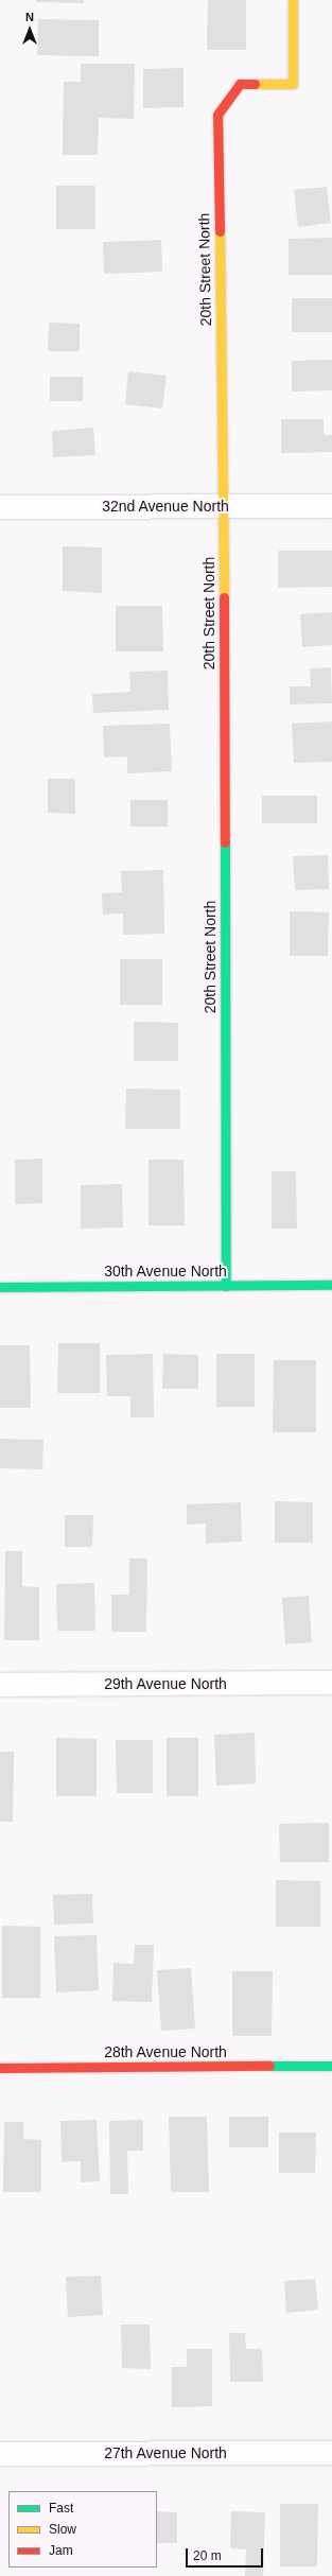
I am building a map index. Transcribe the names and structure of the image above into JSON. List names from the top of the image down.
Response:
{
  "streets": {
    "street": [
      "20th Street North",
      "32nd Avenue North",
      "30th Avenue North",
      "29th Avenue North",
      "28th Avenue North",
      "27th Avenue North"
    ]
  },
  "crossings": [
    ["20th Street North", "32nd Avenue North"],
    ["20th Street North", "30th Avenue North"]
  ],
  "legend": ["Fast", "Slow", "Jam"],
  "scale_bar": "20 m",
  "north": "top"
}
